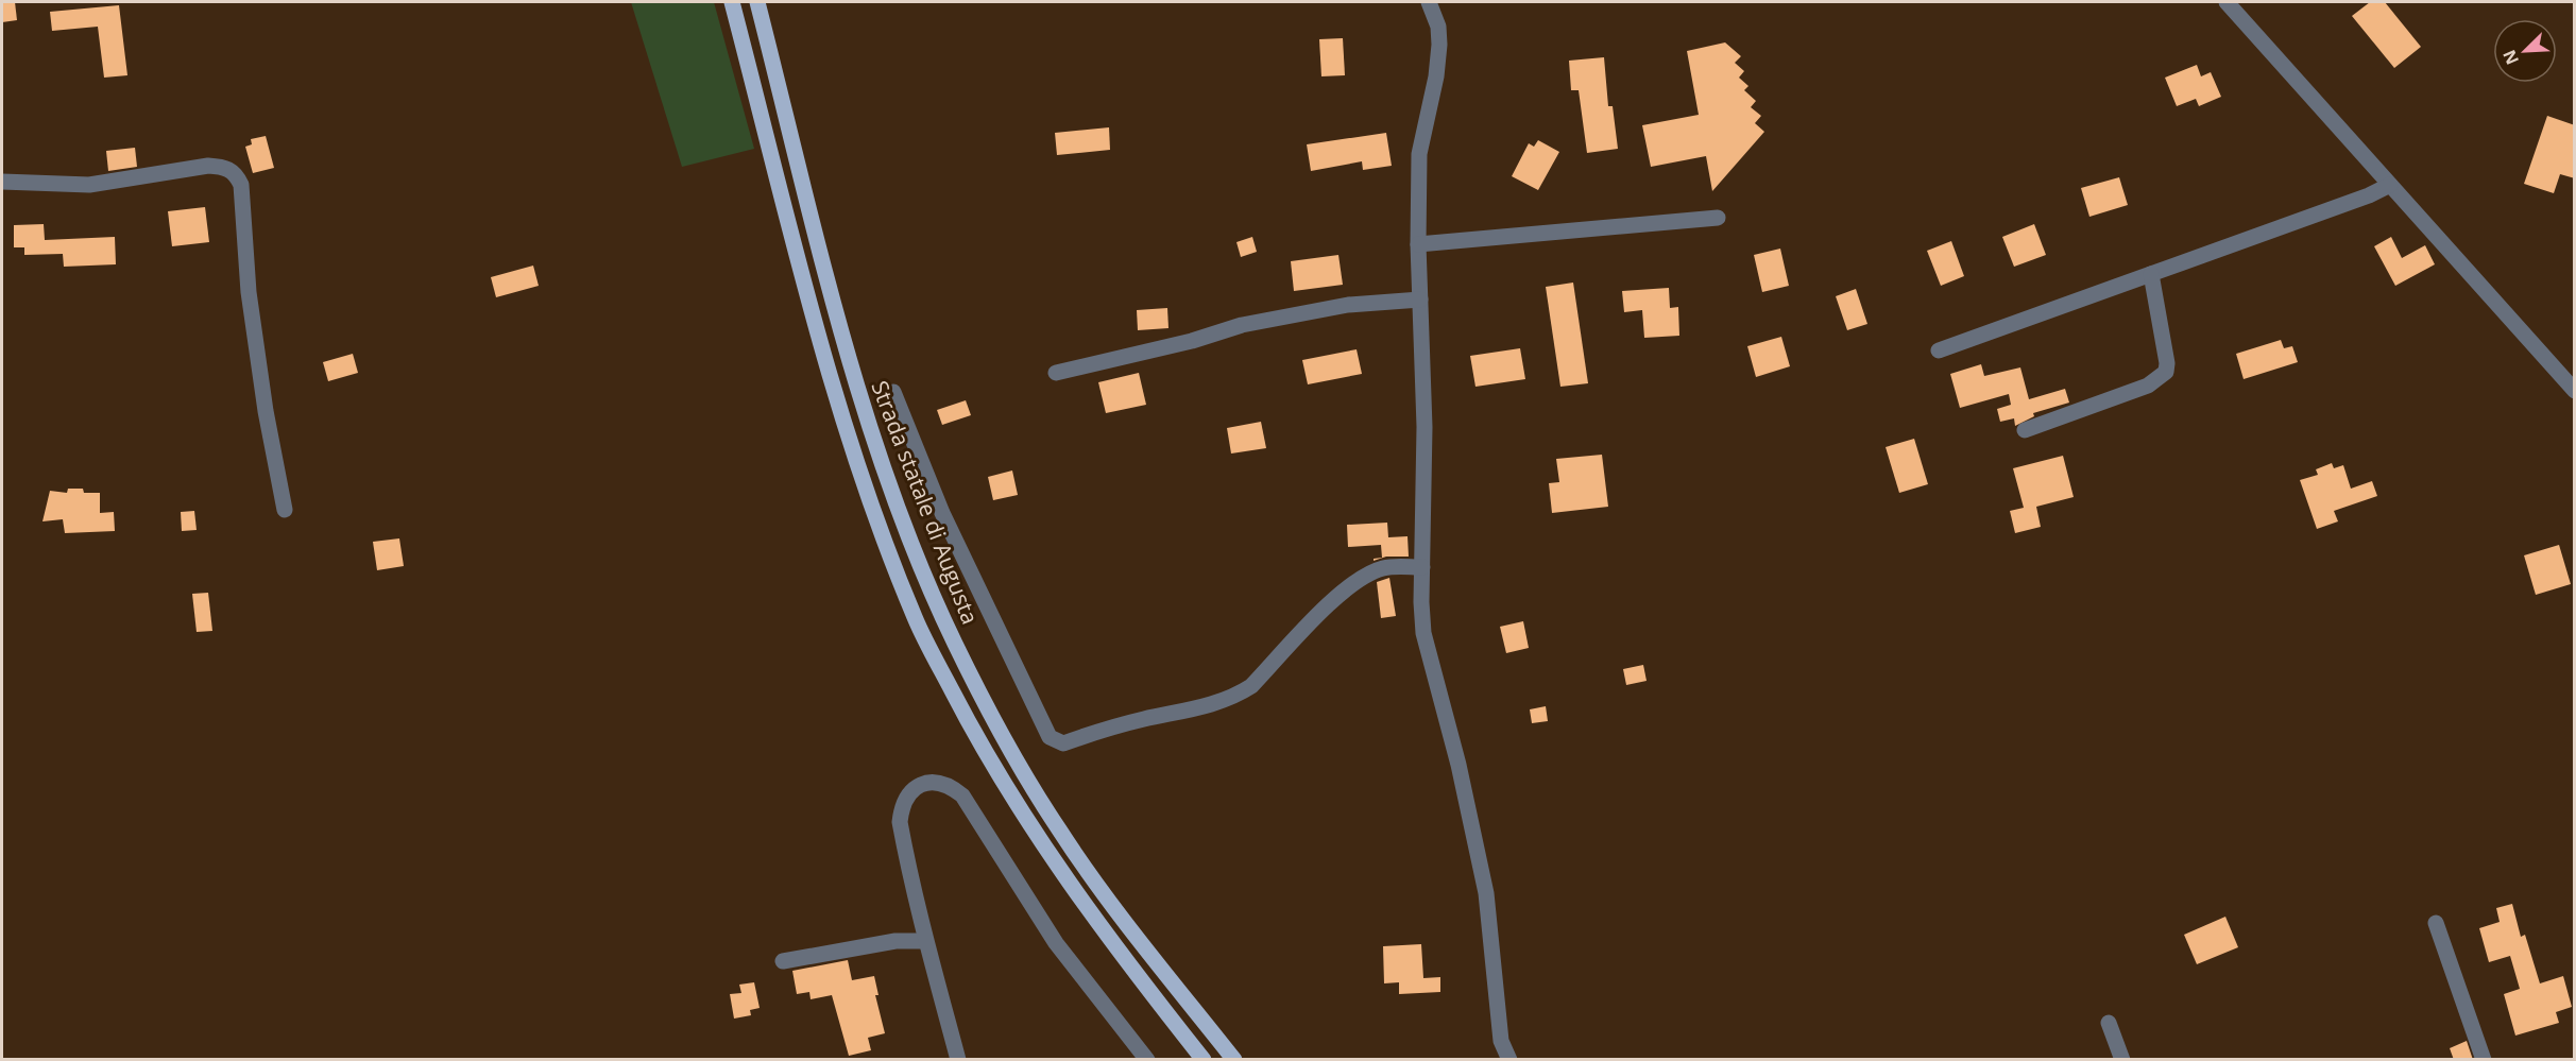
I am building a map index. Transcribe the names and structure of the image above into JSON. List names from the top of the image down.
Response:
{
  "streets": {
    "main road": ["Strada statale di Augusta"]
  },
  "north": "bottom left"
}
